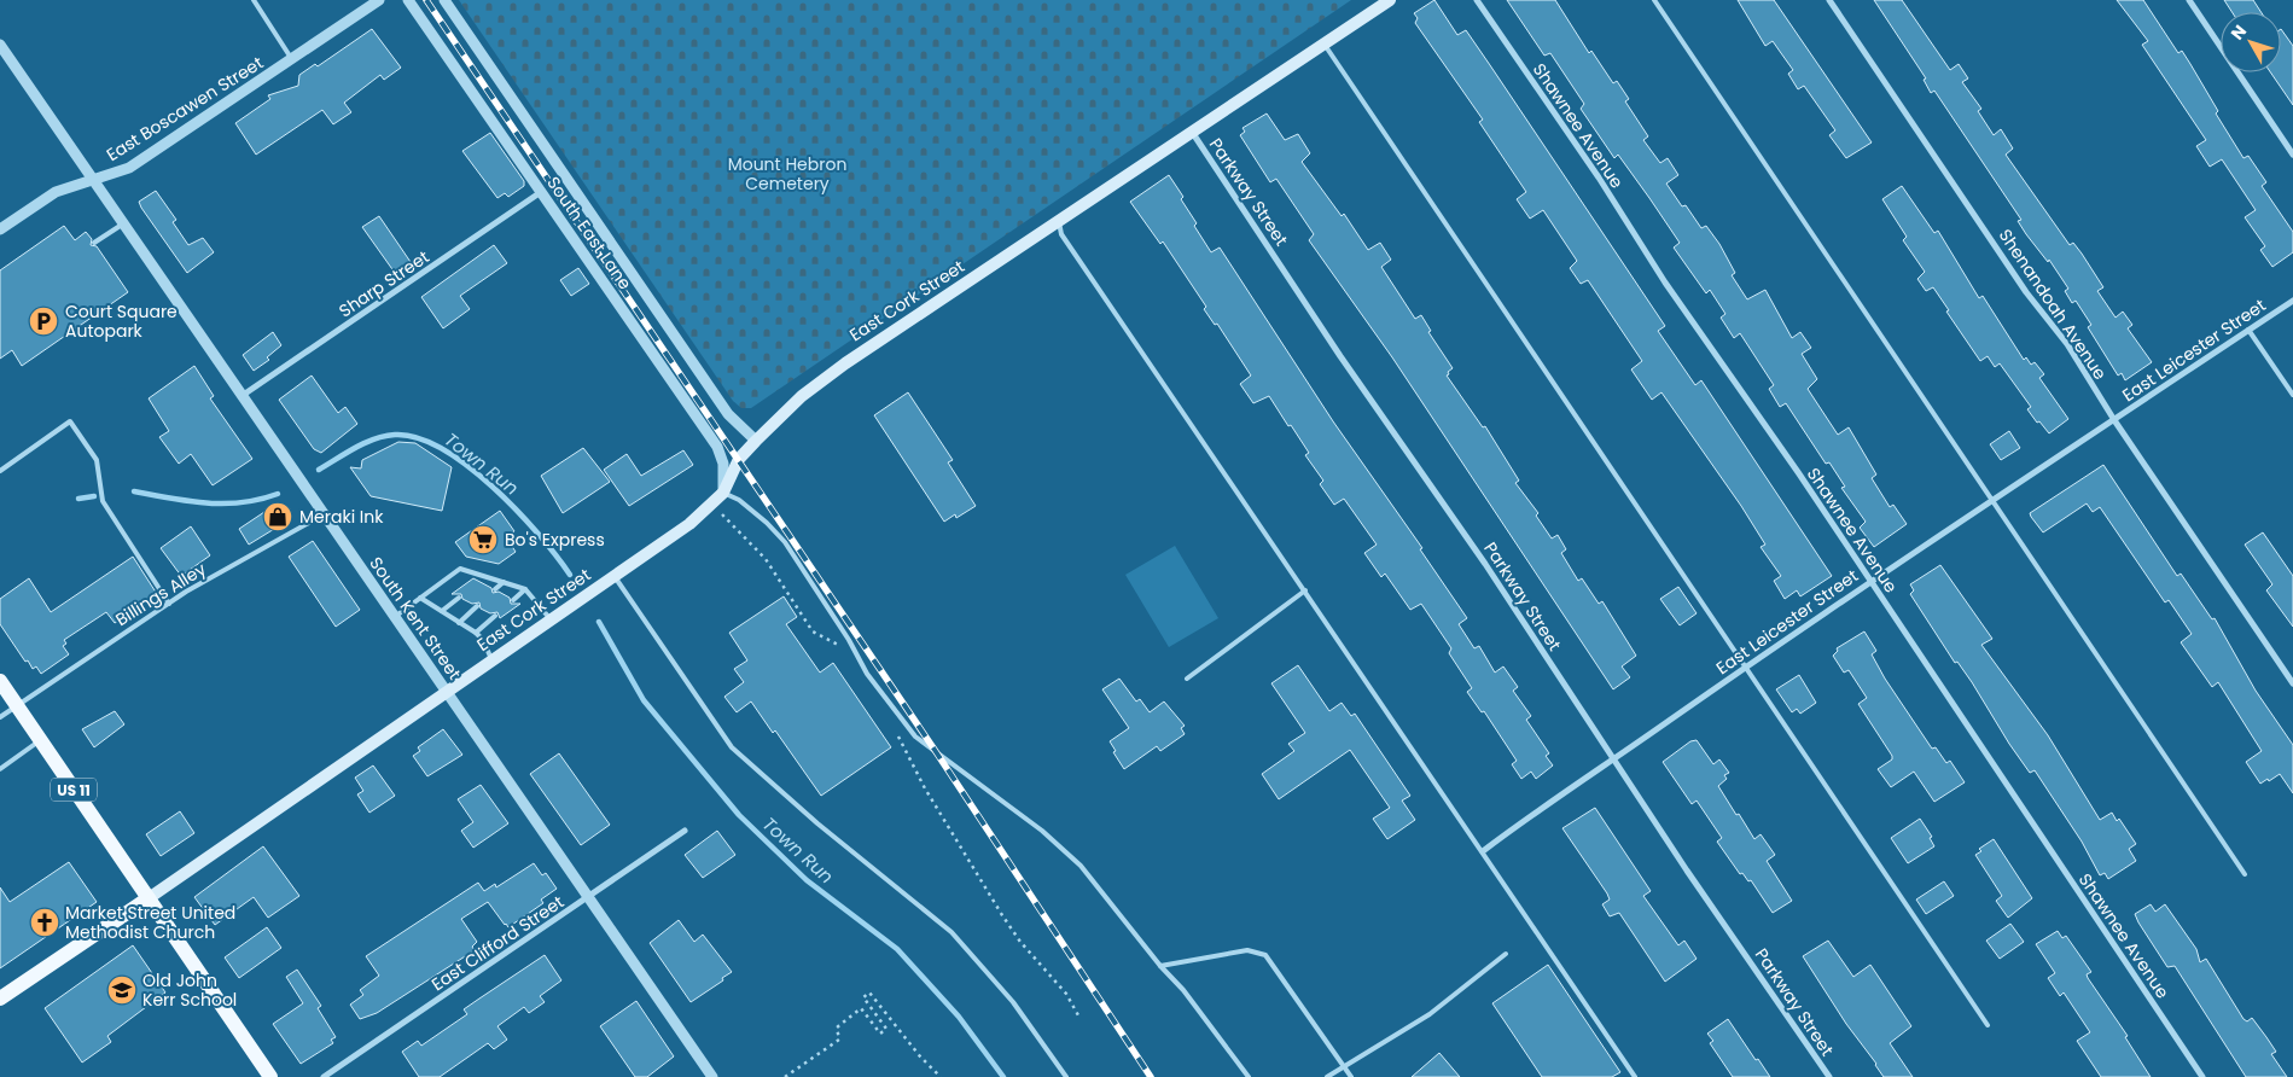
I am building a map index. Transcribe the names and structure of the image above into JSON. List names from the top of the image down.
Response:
{
  "streets": {
    "main road": ["East Cork Street", "US 11"],
    "street": [
      "East Boscawen Street",
      "Shawnee Avenue",
      "Parkway Street",
      "South East Lane",
      "Sharp Street",
      "Shenandoah Avenue",
      "East Leicester Street",
      "South Kent Street",
      "East Clifford Street"
    ],
    "lane": ["Billings Alley"]
  },
  "crossings": [
    ["East Boscawen Street", "South Kent Street"],
    ["Shawnee Avenue", "East Leicester Street"],
    ["Parkway Street", "East Cork Street"],
    ["Parkway Street", "East Leicester Street"],
    ["South East Lane", "Sharp Street"],
    ["South East Lane", "East Cork Street"],
    ["Sharp Street", "South Kent Street"],
    ["East Cork Street", "South Kent Street"],
    ["East Cork Street", "US 11"],
    ["Shenandoah Avenue", "East Leicester Street"],
    ["Billings Alley", "South Kent Street"],
    ["Billings Alley", "US 11"],
    ["South Kent Street", "East Clifford Street"]
  ],
  "water": ["Town Run"],
  "parks": ["Mount Hebron Cemetery"],
  "places": {
    "parking": ["Court Square Autopark"],
    "shop": ["Meraki Ink"],
    "supermarket": ["Bo's Express"],
    "church": ["Market Street United Methodist Church"],
    "school or university": ["Old John Kerr School"]
  },
  "north": "top left"
}
